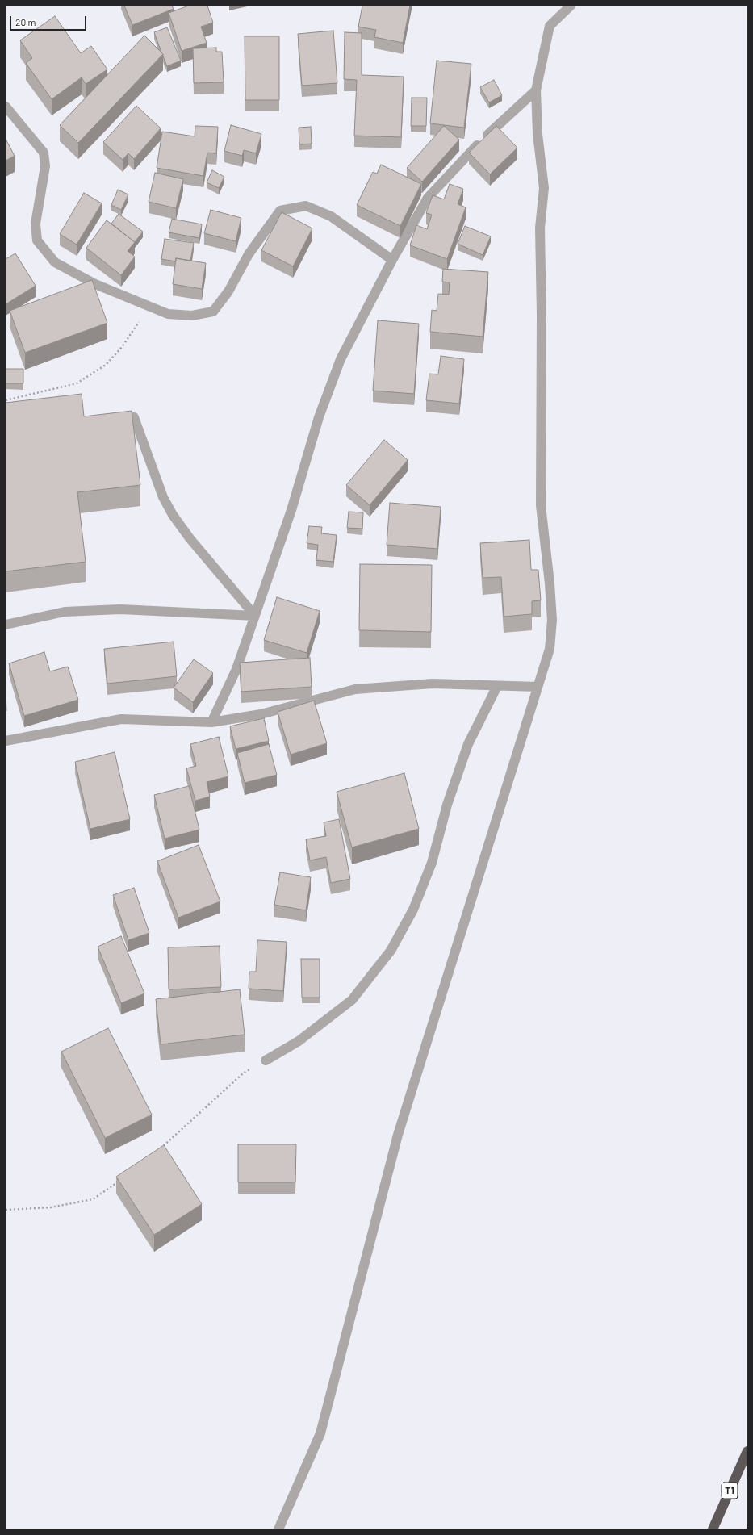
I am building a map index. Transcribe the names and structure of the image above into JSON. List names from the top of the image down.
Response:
{
  "streets": {
    "highway": ["T1"]
  },
  "scale_bar": "20 m"
}
